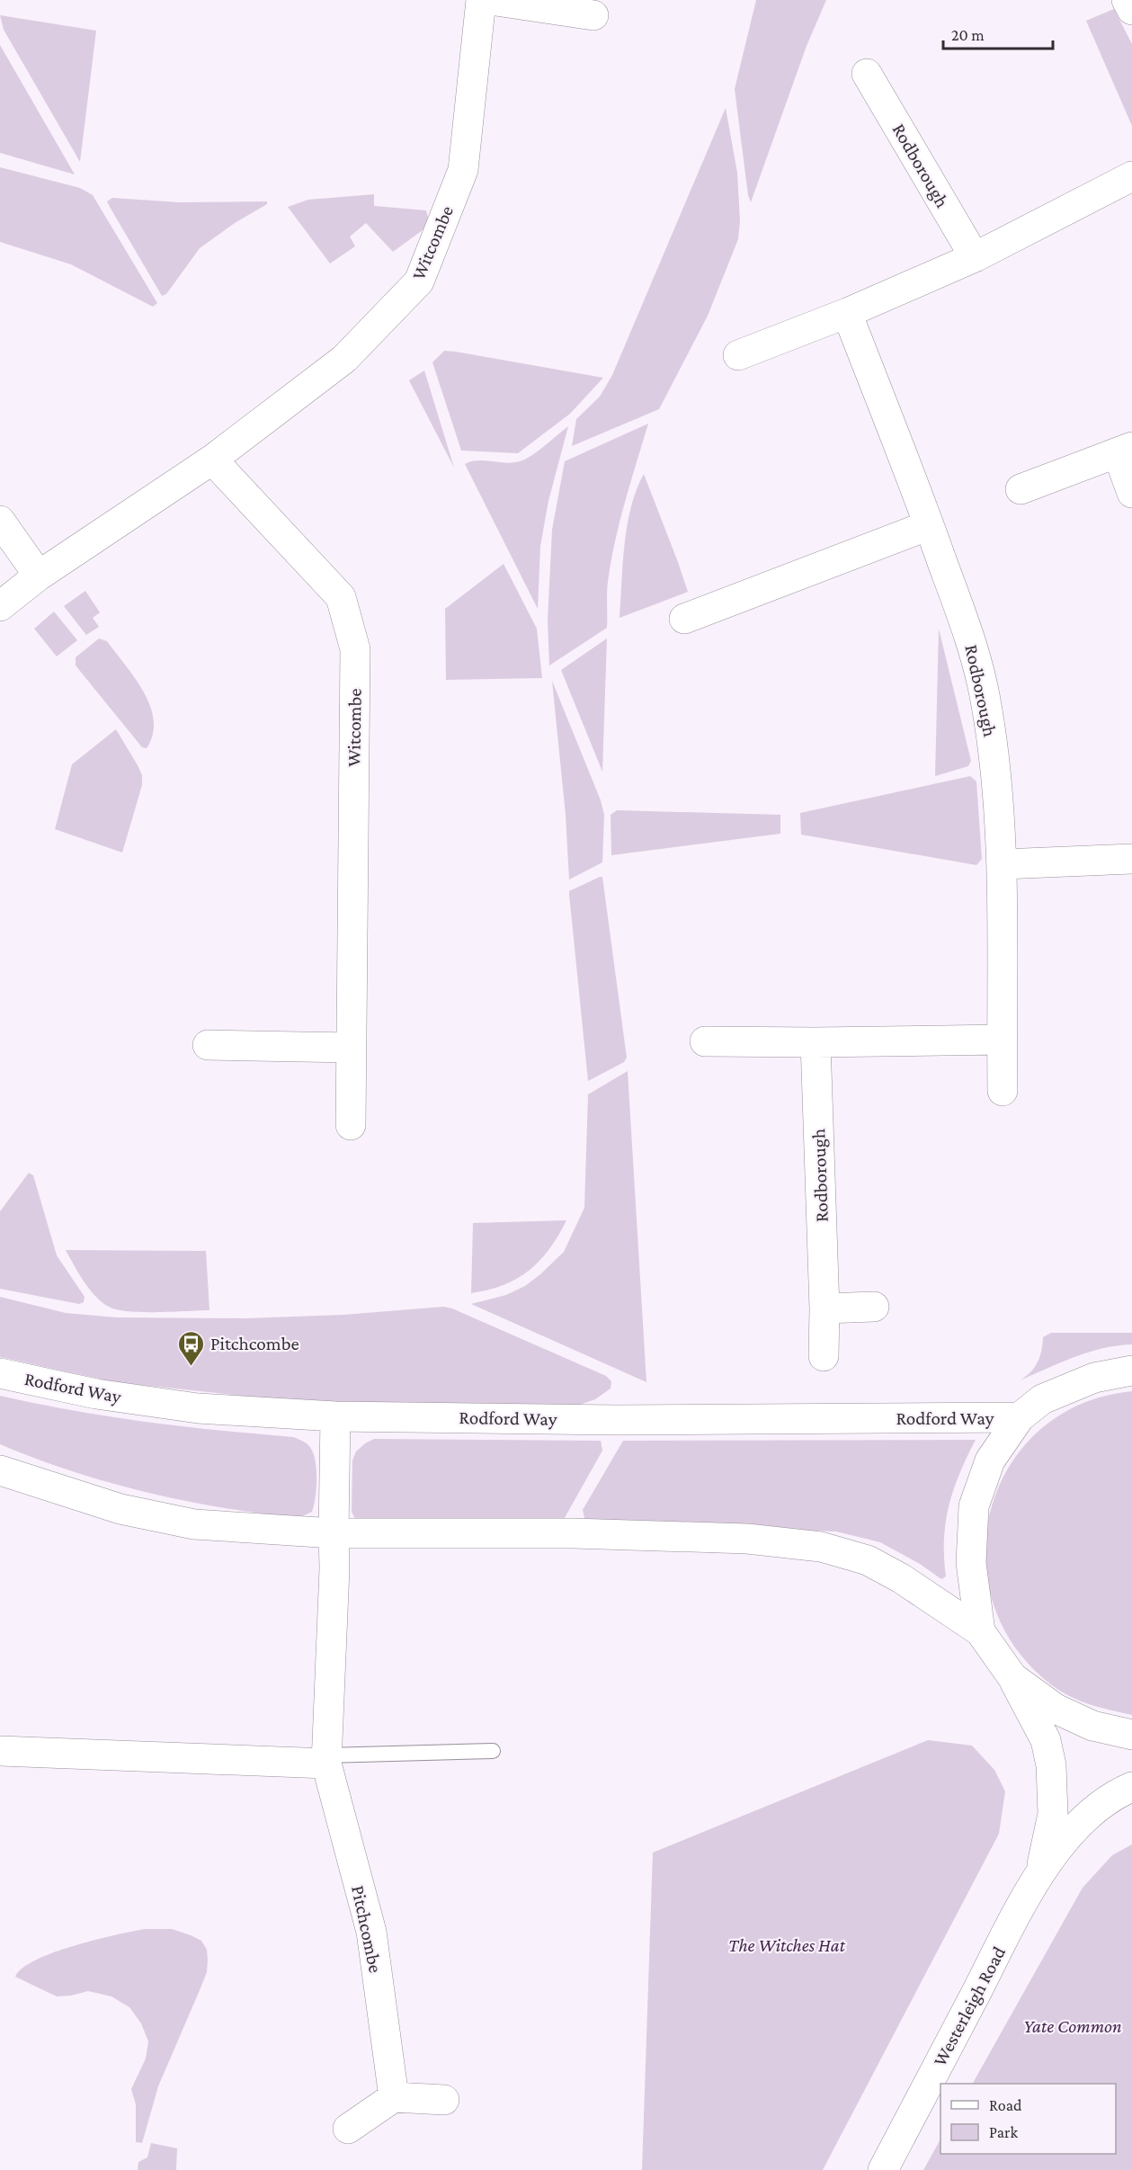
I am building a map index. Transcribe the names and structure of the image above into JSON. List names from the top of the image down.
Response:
{
  "streets": {
    "street": [
      "Rodborough",
      "Witcombe",
      "Rodford Way",
      "Pitchcombe",
      "Westerleigh Road"
    ]
  },
  "crossings": [
    ["Rodford Way", "Pitchcombe"]
  ],
  "parks": ["The Witches Hat", "Yate Common"],
  "places": {
    "bus stop": ["Pitchcombe"]
  },
  "legend": ["Road", "Park"],
  "scale_bar": "20 m"
}
